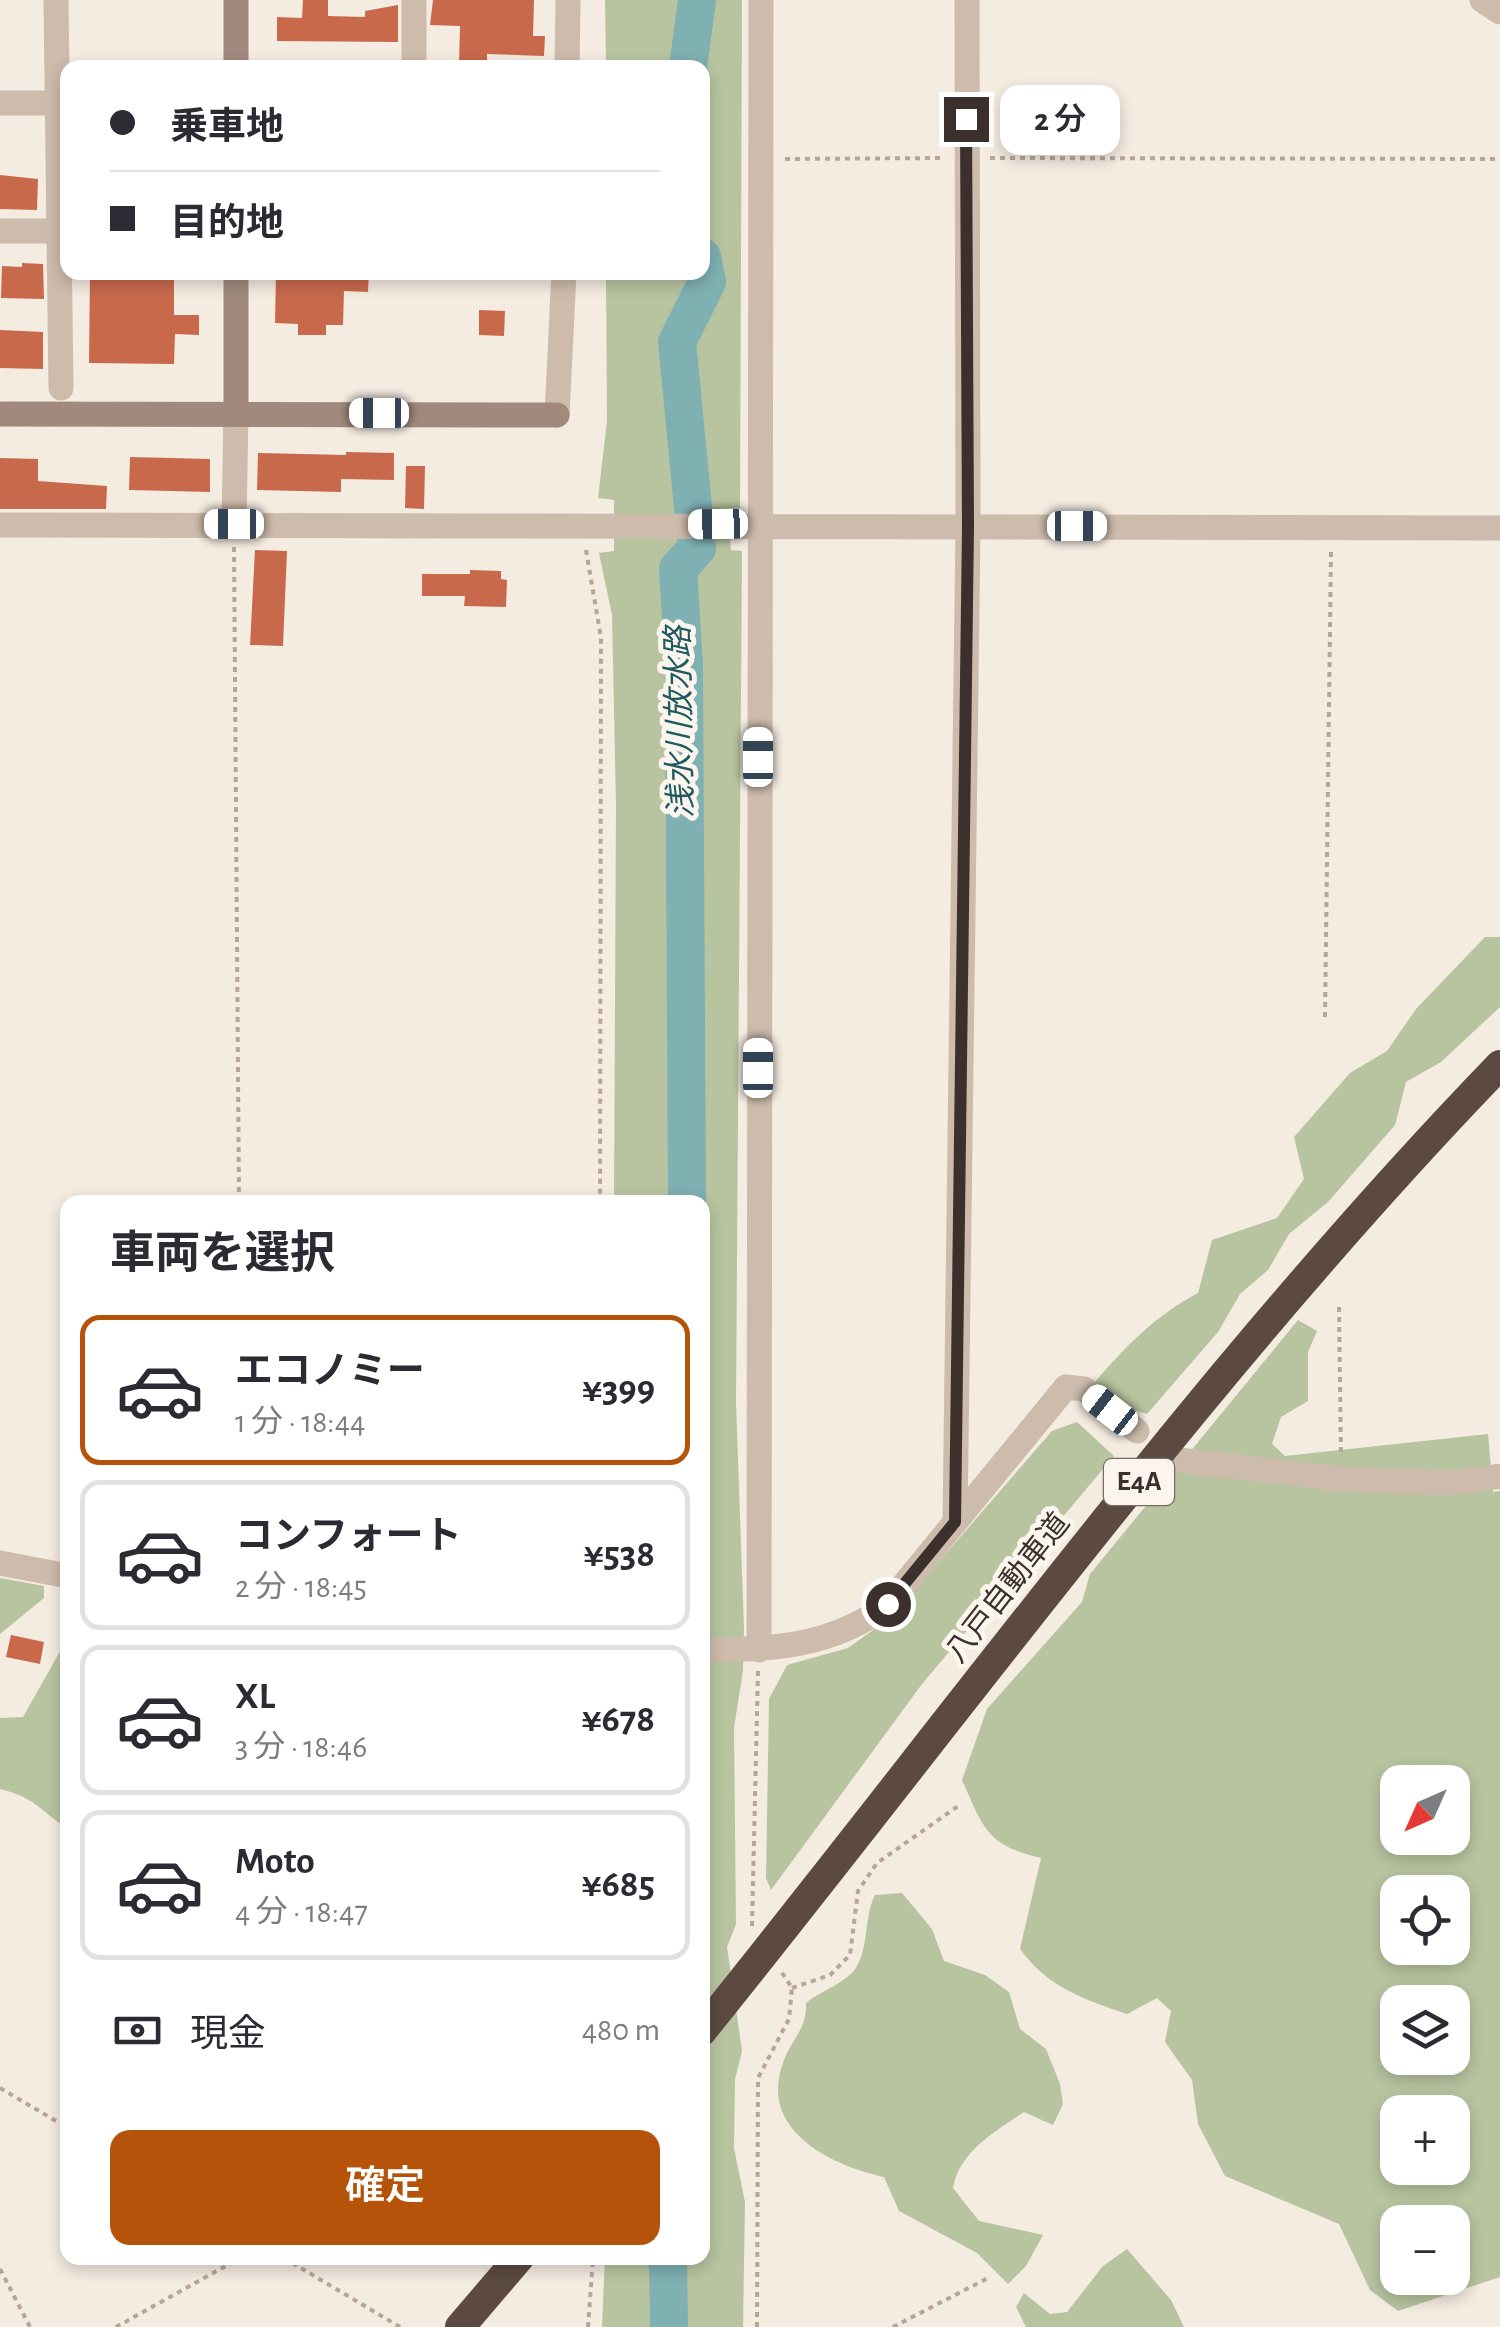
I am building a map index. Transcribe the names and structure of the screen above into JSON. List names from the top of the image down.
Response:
{
  "streets": {
    "highway": ["E4A", "八戸自動車道"]
  },
  "water": ["浅水川放水路"],
  "north": "bottom left",
  "page": {
    "banner": ["乗車地", "目的地"],
    "bubble": "2 分",
    "heading": "車両を選択",
    "list": [
      {
        "name": "エコノミー",
        "note": "1 分 · 18:44",
        "value": "¥399"
      },
      {
        "name": "コンフォート",
        "note": "2 分 · 18:45",
        "value": "¥538"
      },
      {
        "name": "XL",
        "note": "3 分 · 18:46",
        "value": "¥678"
      },
      {
        "name": "Moto",
        "note": "4 分 · 18:47",
        "value": "¥685"
      }
    ],
    "map_buttons": ["+", "−"],
    "pay": ["現金", "480 m"],
    "buttons": "確定"
  }
}
